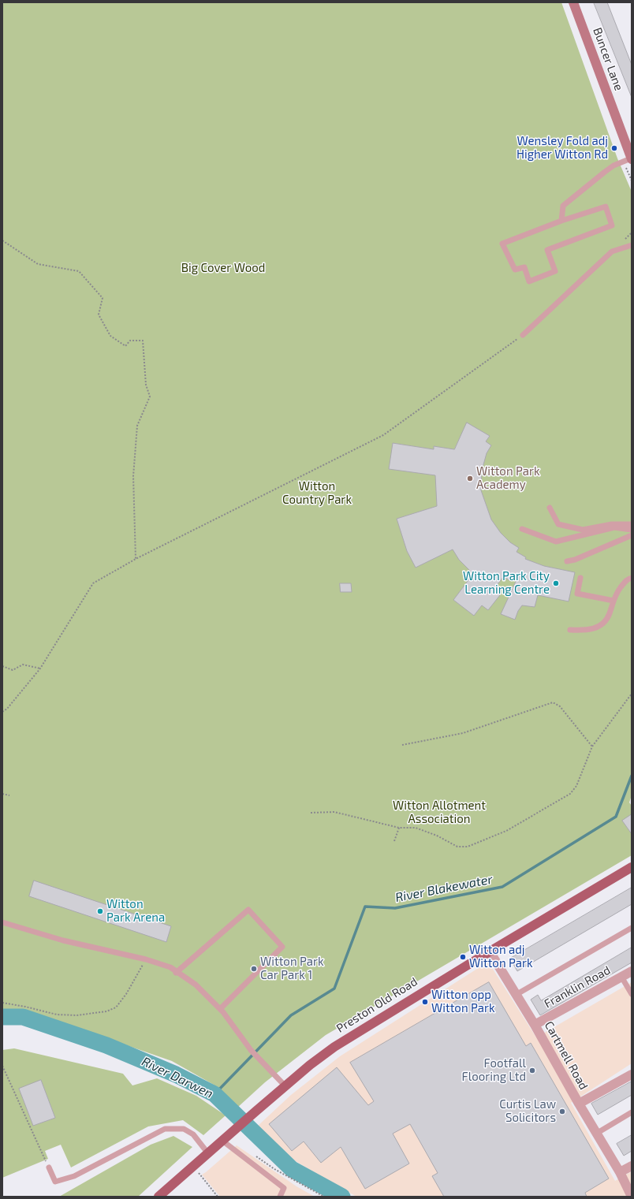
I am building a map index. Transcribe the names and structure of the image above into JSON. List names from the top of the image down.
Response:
{
  "streets": {
    "main road": ["Buncer Lane", "Preston Old Road"],
    "street": ["Franklin Road", "Cartmell Road"]
  },
  "crossings": [
    ["Franklin Road", "Cartmell Road"],
    ["Preston Old Road", "Cartmell Road"]
  ],
  "water": ["River Blakewater", "River Darwen"],
  "parks": ["Big Cover Wood", "Witton Country Park", "Witton Allotment Association"],
  "places": [
    "Wensley Fold adj Higher Witton Rd",
    "Witton Park Academy",
    "Witton Park City Learning Centre",
    "Witton Park Arena",
    "Witton adj Witton Park",
    "Witton Park Car Park 1",
    "Witton opp Witton Park",
    "Footfall Flooring Ltd",
    "Curtis Law Solicitors"
  ]
}
